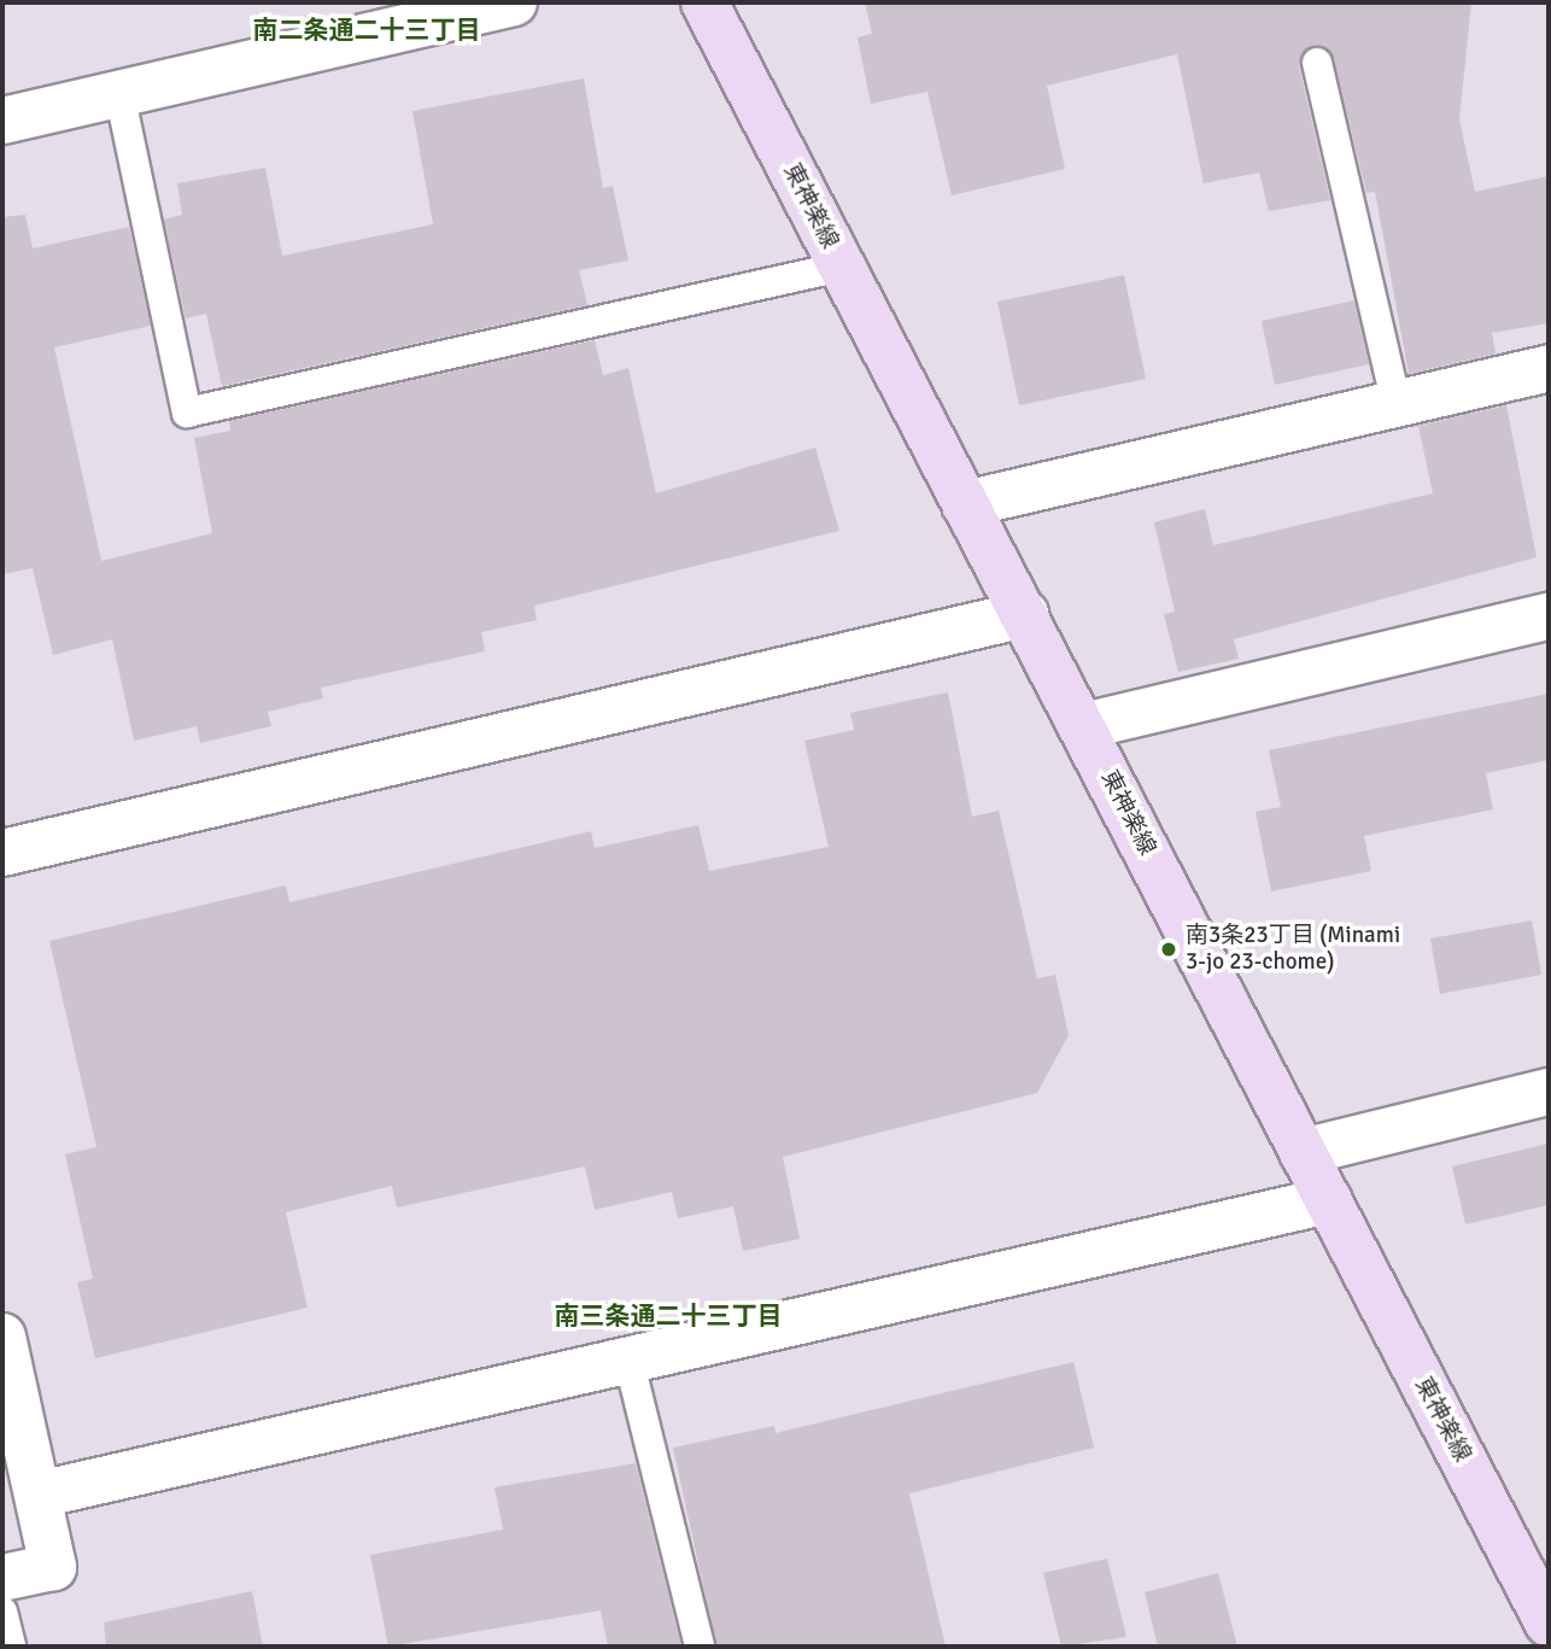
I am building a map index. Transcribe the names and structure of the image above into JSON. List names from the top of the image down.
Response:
{
  "streets": {
    "street": ["東神楽線"]
  },
  "districts": ["南二条通二十三丁目", "南三条通二十三丁目"],
  "places": ["南3条23丁目 (Minami 3-jo 23-chome)"]
}
